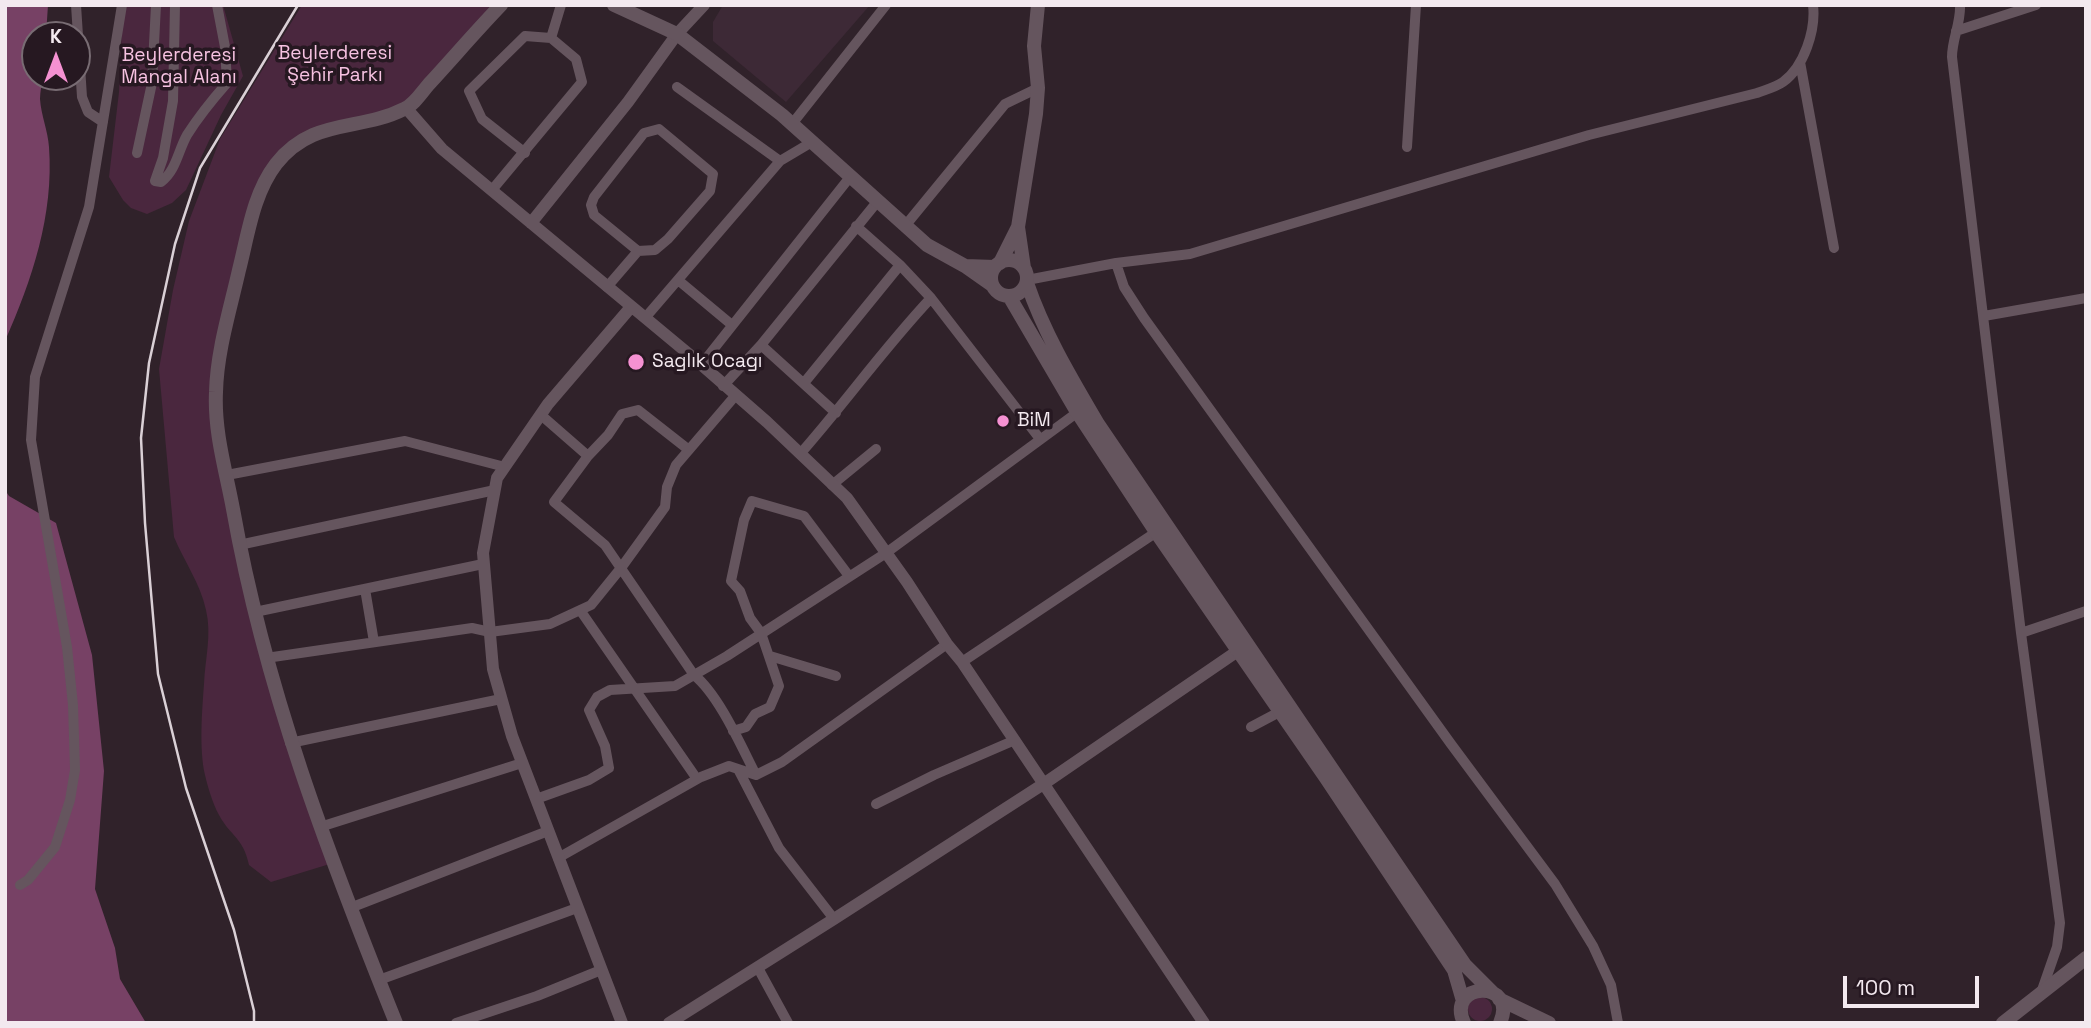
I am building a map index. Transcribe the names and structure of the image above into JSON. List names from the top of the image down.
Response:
{
  "parks": ["Beylerderesi Şehir Parkı", "Beylerderesi Mangal Alanı"],
  "places": ["Saglık Ocagı", "BiM"],
  "scale_bar": "100 m",
  "north": "top"
}
